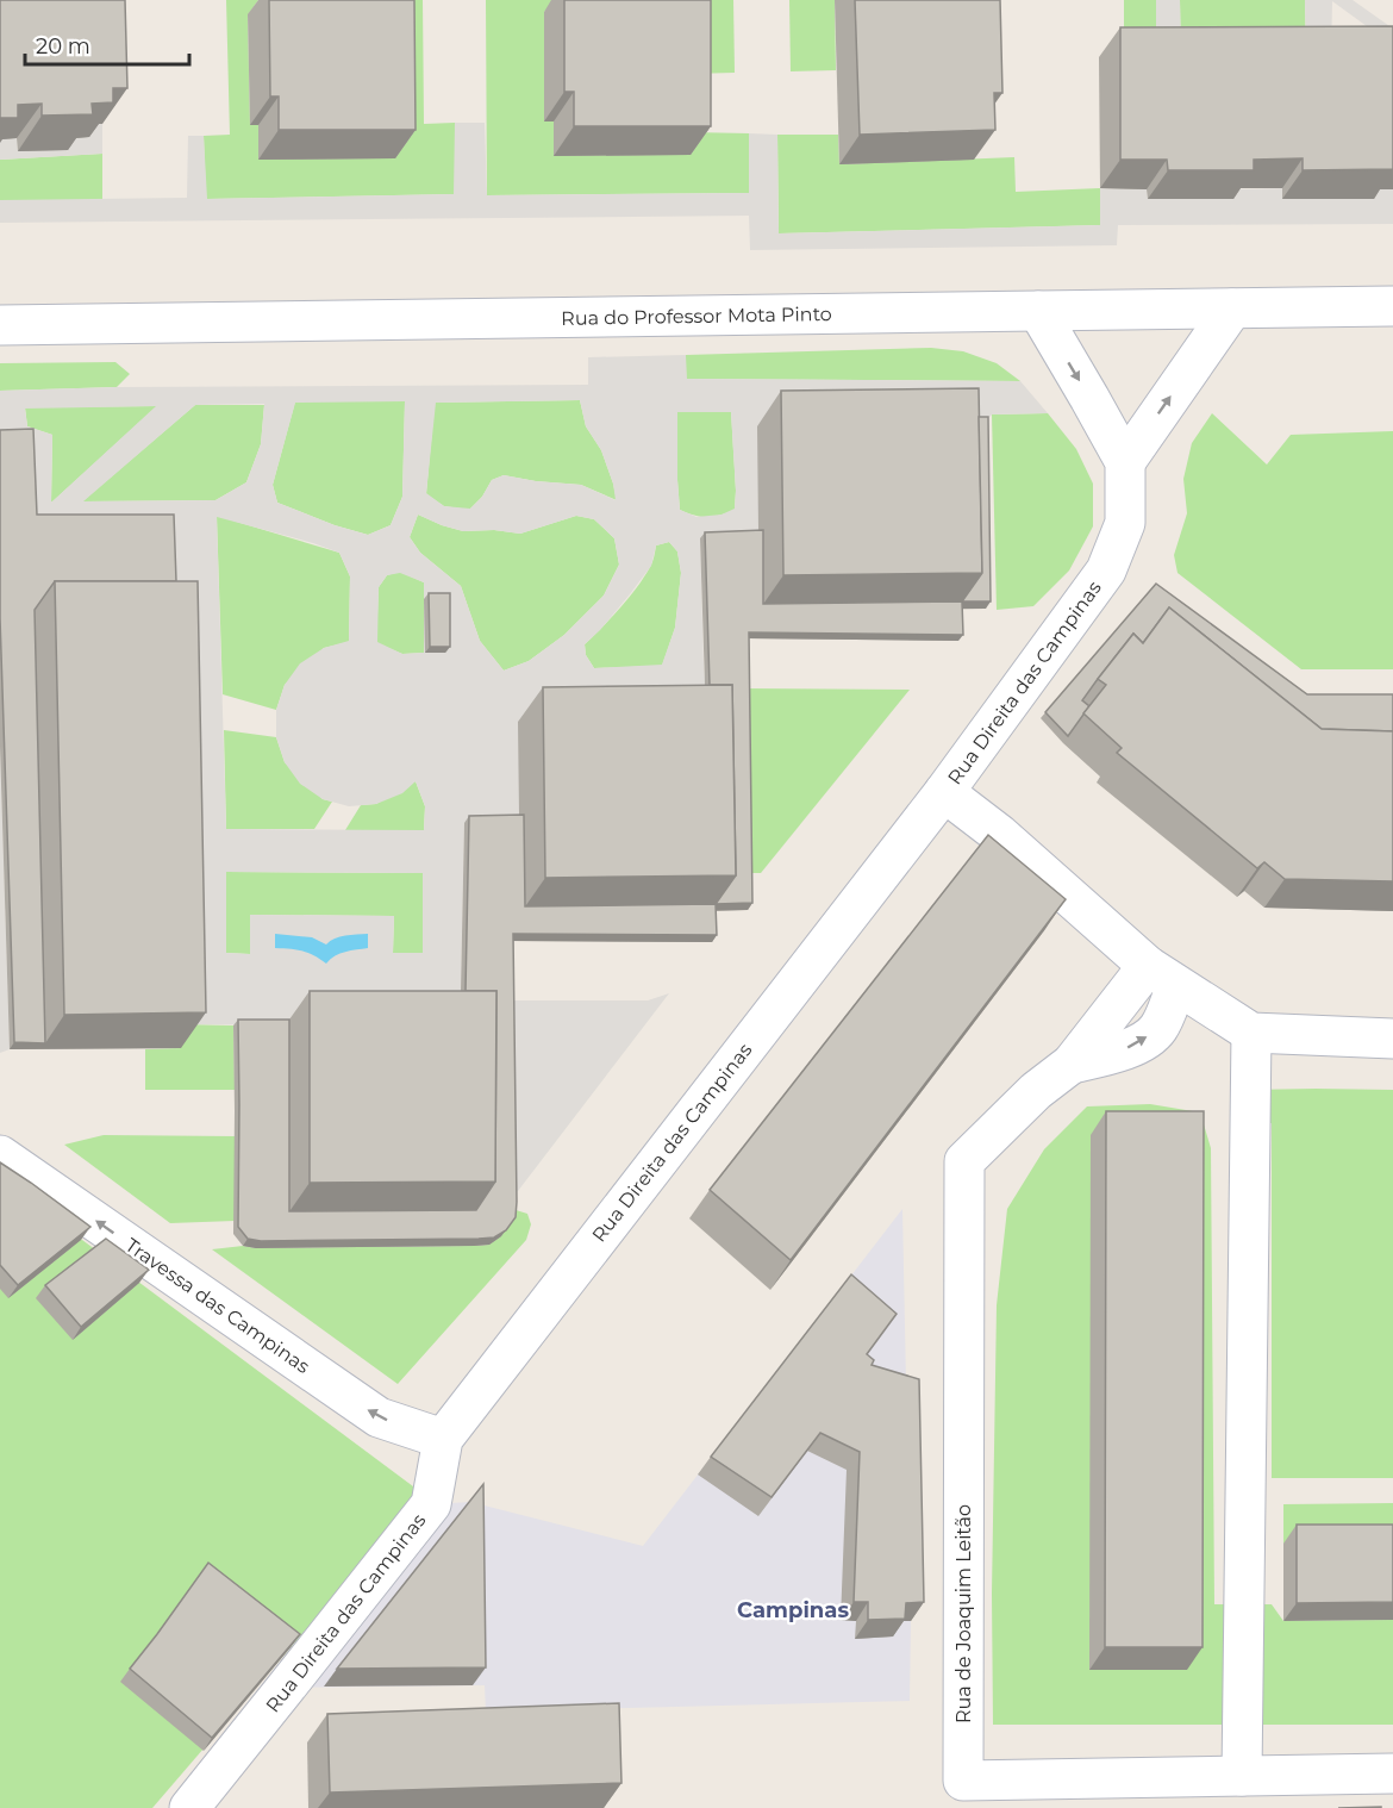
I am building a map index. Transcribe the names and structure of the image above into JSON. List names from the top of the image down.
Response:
{
  "streets": {
    "street": [
      "Rua do Professor Mota Pinto",
      "Rua Direita das Campinas",
      "Travessa das Campinas",
      "Rua de Joaquim Leitão"
    ]
  },
  "crossings": [
    ["Rua do Professor Mota Pinto", "Rua Direita das Campinas"],
    ["Rua Direita das Campinas", "Travessa das Campinas"]
  ],
  "one_way": ["Travessa das Campinas"],
  "districts": ["Campinas"],
  "scale_bar": "20 m"
}
